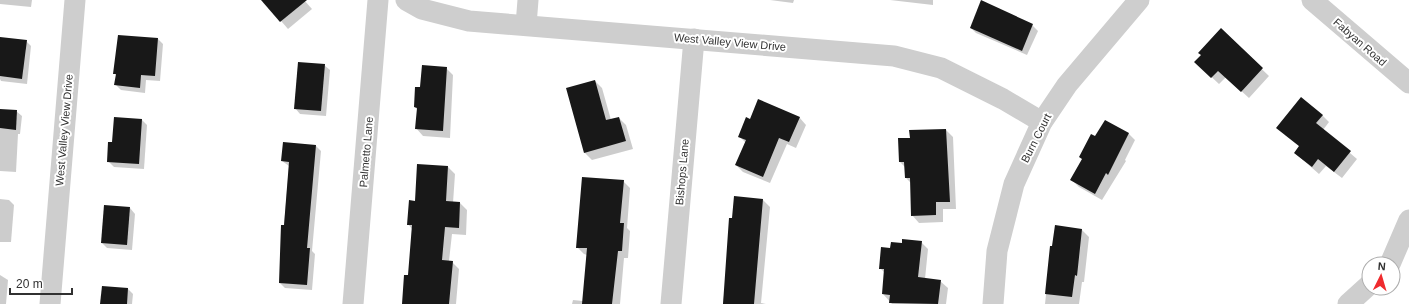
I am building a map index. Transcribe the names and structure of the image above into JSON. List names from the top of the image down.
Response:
{
  "streets": {
    "street": [
      "West Valley View Drive",
      "Fabyan Road",
      "Burn Court",
      "Palmetto Lane",
      "Bishops Lane"
    ]
  },
  "crossings": [
    ["West Valley View Drive", "Burn Court"],
    ["West Valley View Drive", "Bishops Lane"]
  ],
  "scale_bar": "20 m",
  "north": "top"
}
